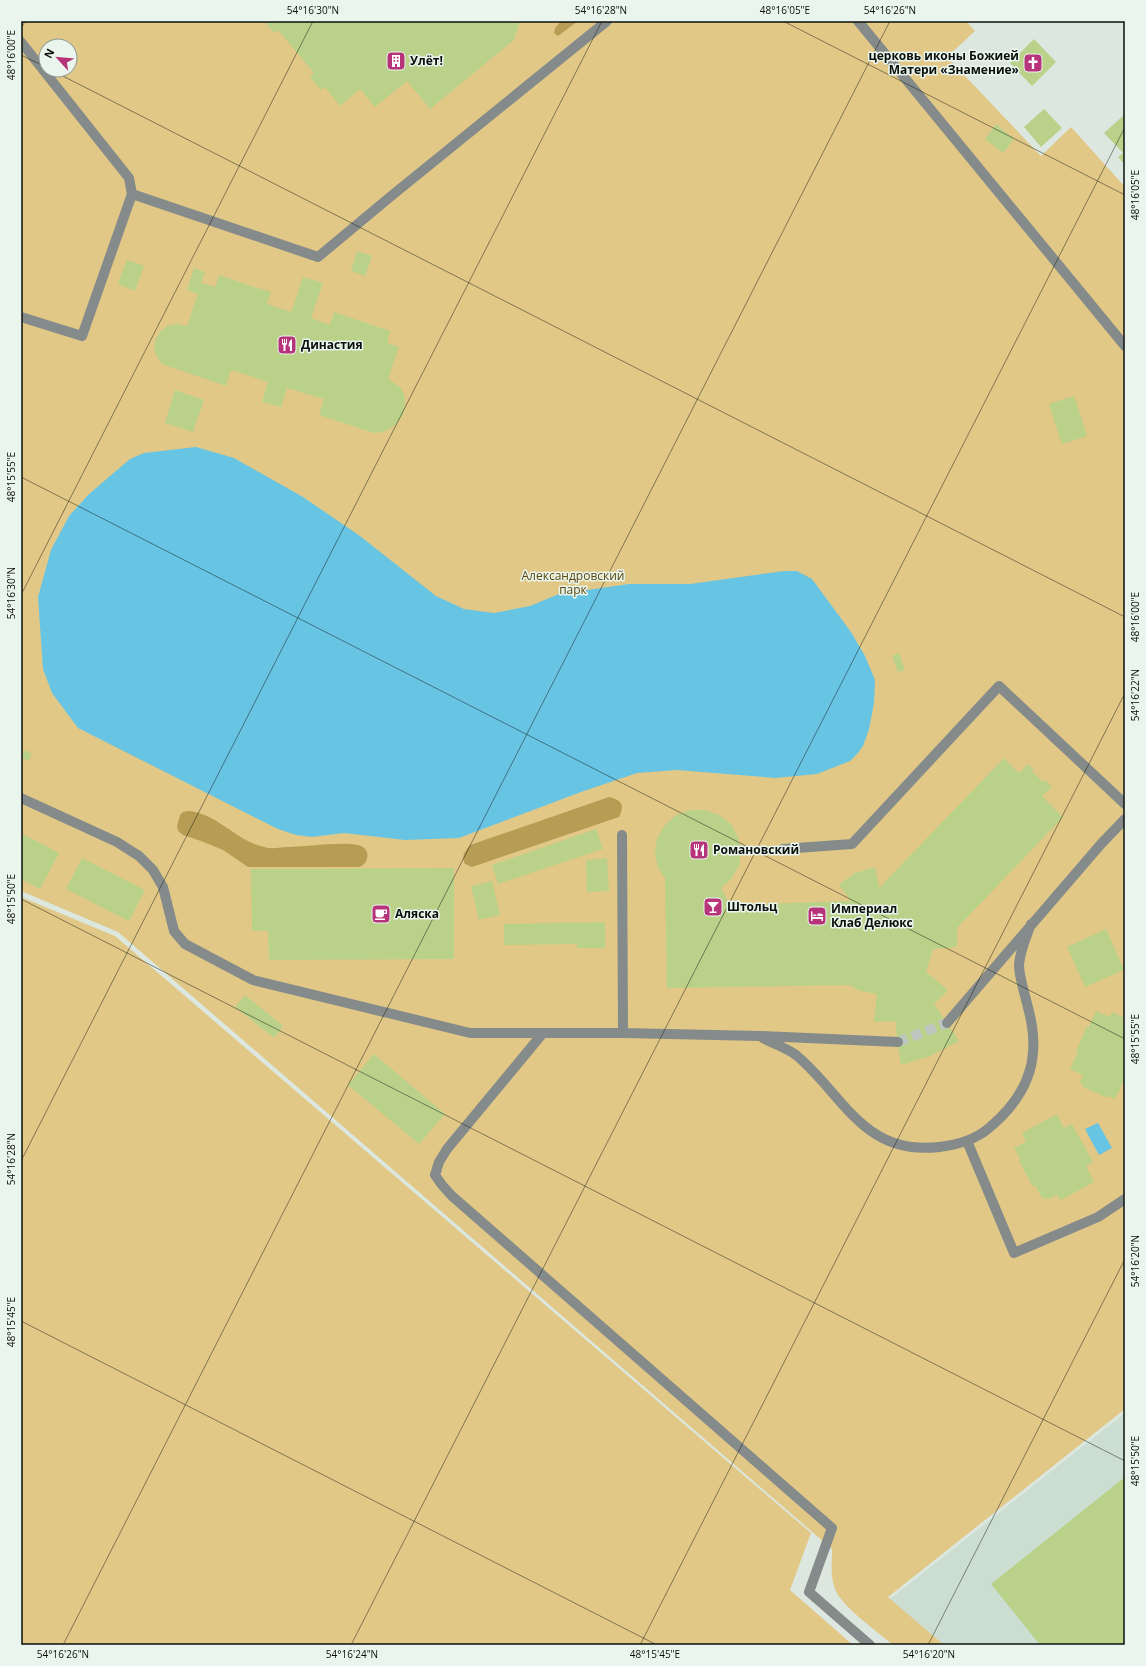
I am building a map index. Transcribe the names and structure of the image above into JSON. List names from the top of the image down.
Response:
{
  "parks": ["Александровский парк"],
  "places": {
    "building": ["Улёт!"],
    "church": ["церковь иконы Божией Матери «Знамение»"],
    "restaurant": ["Династия", "Романовский"],
    "bar": ["Штольц"],
    "cafe": ["Аляска"],
    "hotel": ["Империал Клаб Делюкс"]
  },
  "north": "top left",
  "coordinates": [
    "54°16'30\"N",
    "54°16'28\"N",
    "48°16'05\"E",
    "54°16'26\"N",
    "48°16'00\"E",
    "48°15'55\"E",
    "54°16'22\"N",
    "48°15'50\"E",
    "54°16'20\"N",
    "48°15'45\"E",
    "54°16'24\"N"
  ]
}
